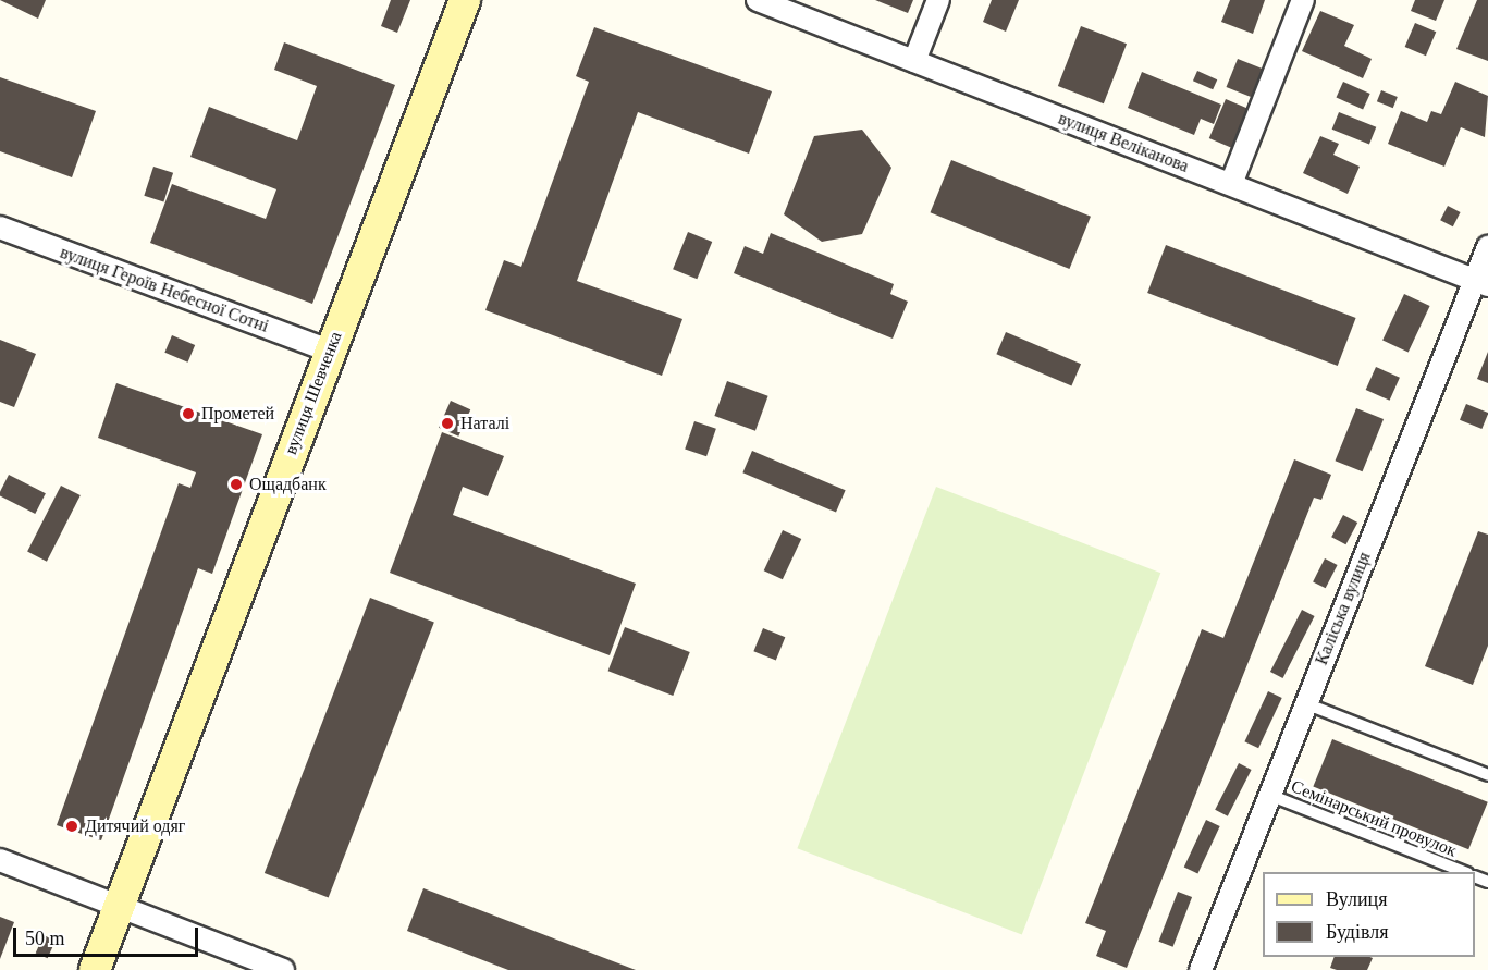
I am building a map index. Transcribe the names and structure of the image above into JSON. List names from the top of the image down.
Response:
{
  "streets": {
    "street": [
      "вулиця Веліканова",
      "вулиця Героїв Небесної Сотні",
      "вулиця Шевченка",
      "Каліська вулиця"
    ],
    "lane": ["Семінарський провулок"]
  },
  "crossings": [
    ["вулиця Веліканова", "Каліська вулиця"],
    ["вулиця Героїв Небесної Сотні", "вулиця Шевченка"],
    ["Каліська вулиця", "Семінарський провулок"]
  ],
  "places": [
    "Прометей",
    "Наталі",
    "Ощадбанк",
    "Дитячий одяг"
  ],
  "legend": ["Вулиця", "Будівля"],
  "scale_bar": "50 m"
}
